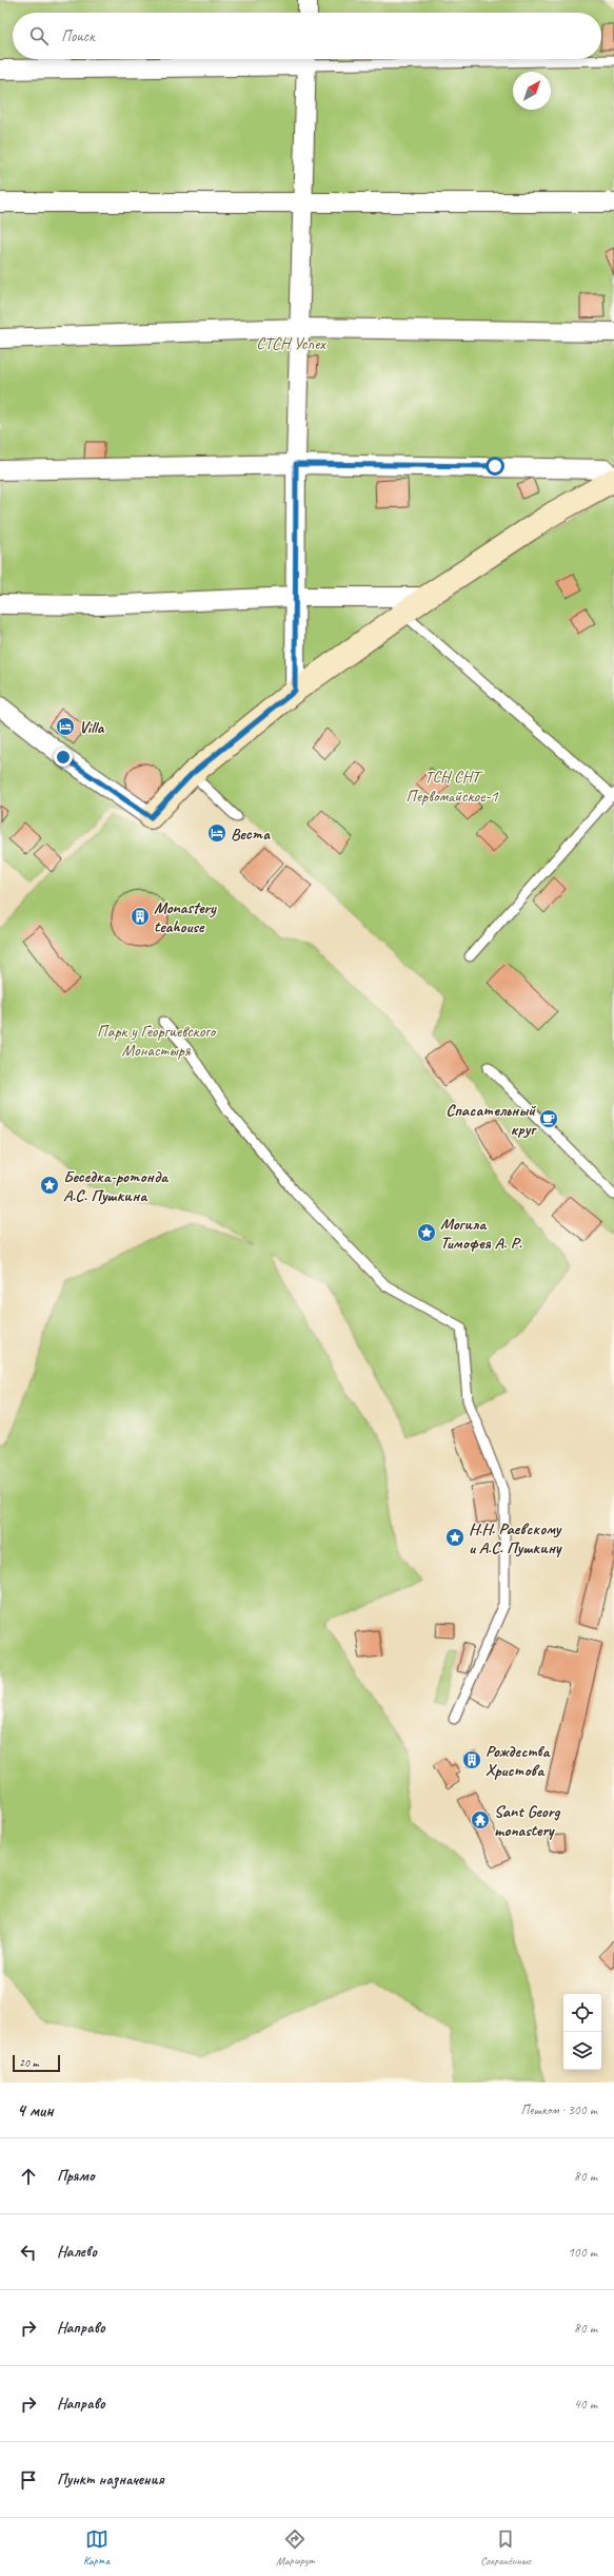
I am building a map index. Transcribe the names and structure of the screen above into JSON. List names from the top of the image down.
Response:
{
  "parks": ["СТСН Успех", "ТСН СНТ Первомайское-1", "Парк у Георгиевского Монастыря"],
  "places": {
    "hotel": ["Villa", "Веста"],
    "building": ["Monastery teahouse", "Рождества Христова"],
    "cafe": ["Спасательный круг"],
    "place": ["Беседка-ротонда А.С. Пушкина", "Могила Тимофея А. Р.", "Н.Н. Раевскому и А.С. Пушкину"],
    "temple": ["Sant Georg monastery"]
  },
  "scale_bar": "20 m",
  "north": "top right",
  "page": {
    "search": "Поиск",
    "scale": "20 m",
    "heading": ["4 мин", "Пешком · 300 m"],
    "list": [
      ["Прямо", "80 m"],
      ["Налево", "100 m"],
      ["Направо", "80 m"],
      ["Направо", "40 m"],
      "Пункт назначения"
    ],
    "nav": ["Карта", "Маршрут", "Сохранённые"]
  }
}
